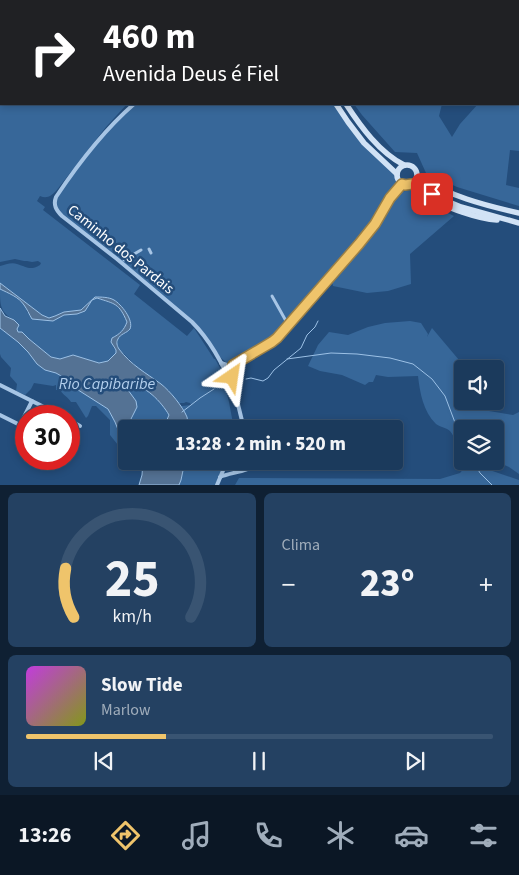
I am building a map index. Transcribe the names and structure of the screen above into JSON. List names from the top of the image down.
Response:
{
  "streets": {
    "street": ["Caminho dos Pardais"]
  },
  "water": ["Rio Capibaribe"],
  "page": {
    "turn": ["460 m", "Avenida Deus é Fiel"],
    "limit": "30",
    "trip": "13:28 · 2 min · 520 m",
    "tile": "Clima",
    "heat": ["−", "23°", "+"],
    "song": ["Slow Tide", "Marlow"],
    "tabs": "13:26",
    "gauge": ["25", "km/h"]
  }
}
